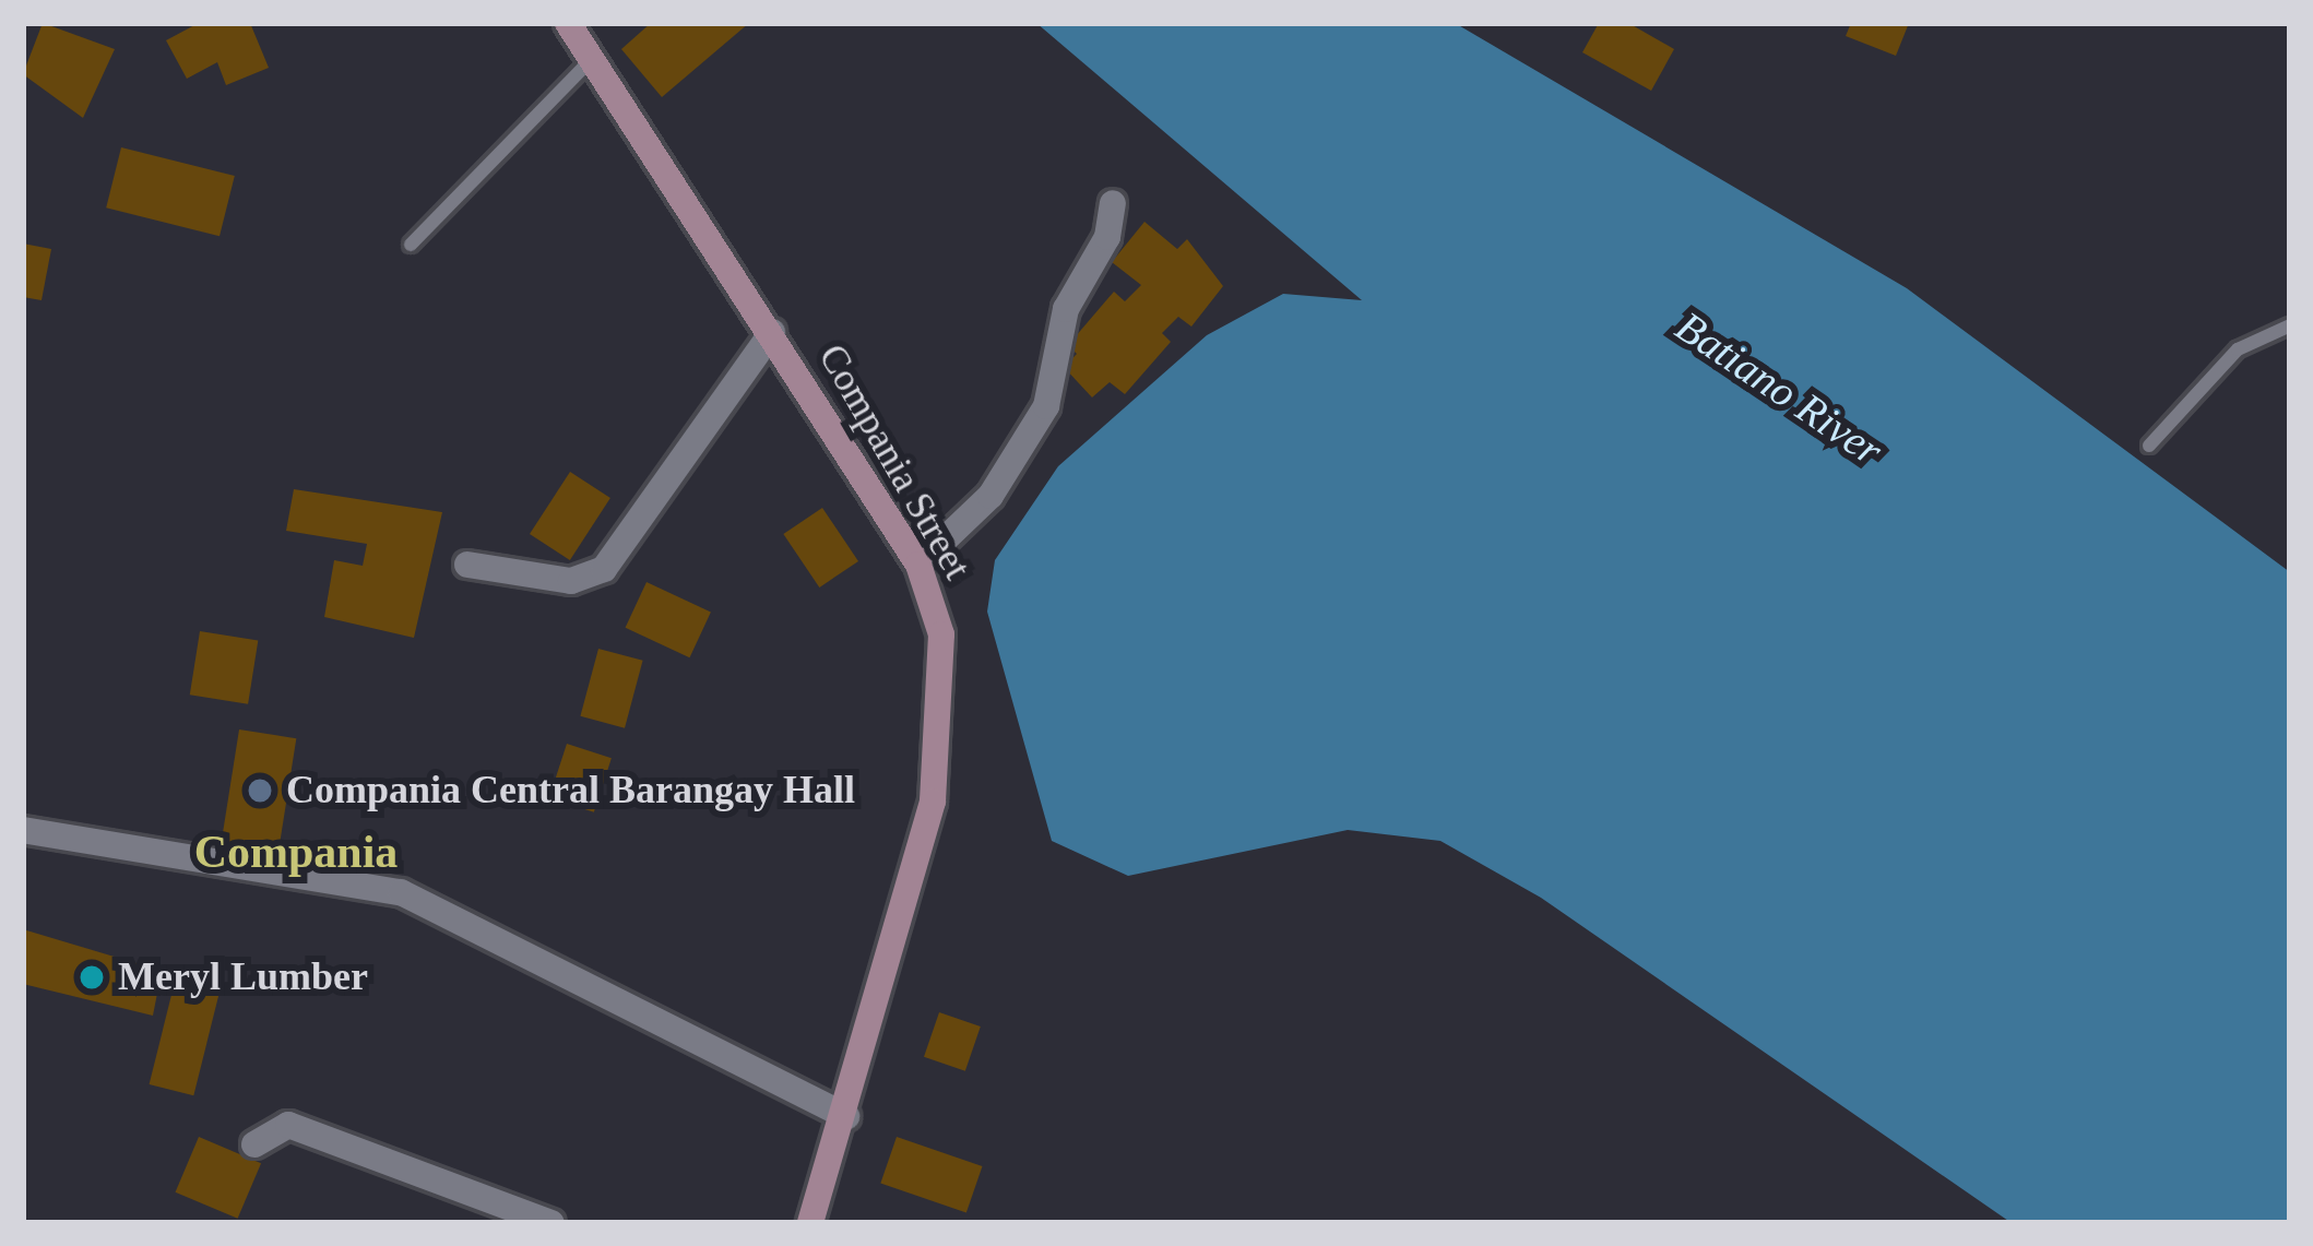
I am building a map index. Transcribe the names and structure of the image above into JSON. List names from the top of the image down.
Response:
{
  "streets": {
    "street": ["Compania Street"]
  },
  "districts": ["Compania"],
  "water": ["Batiano River"],
  "places": ["Compania Central Barangay Hall", "Meryl Lumber"]
}
